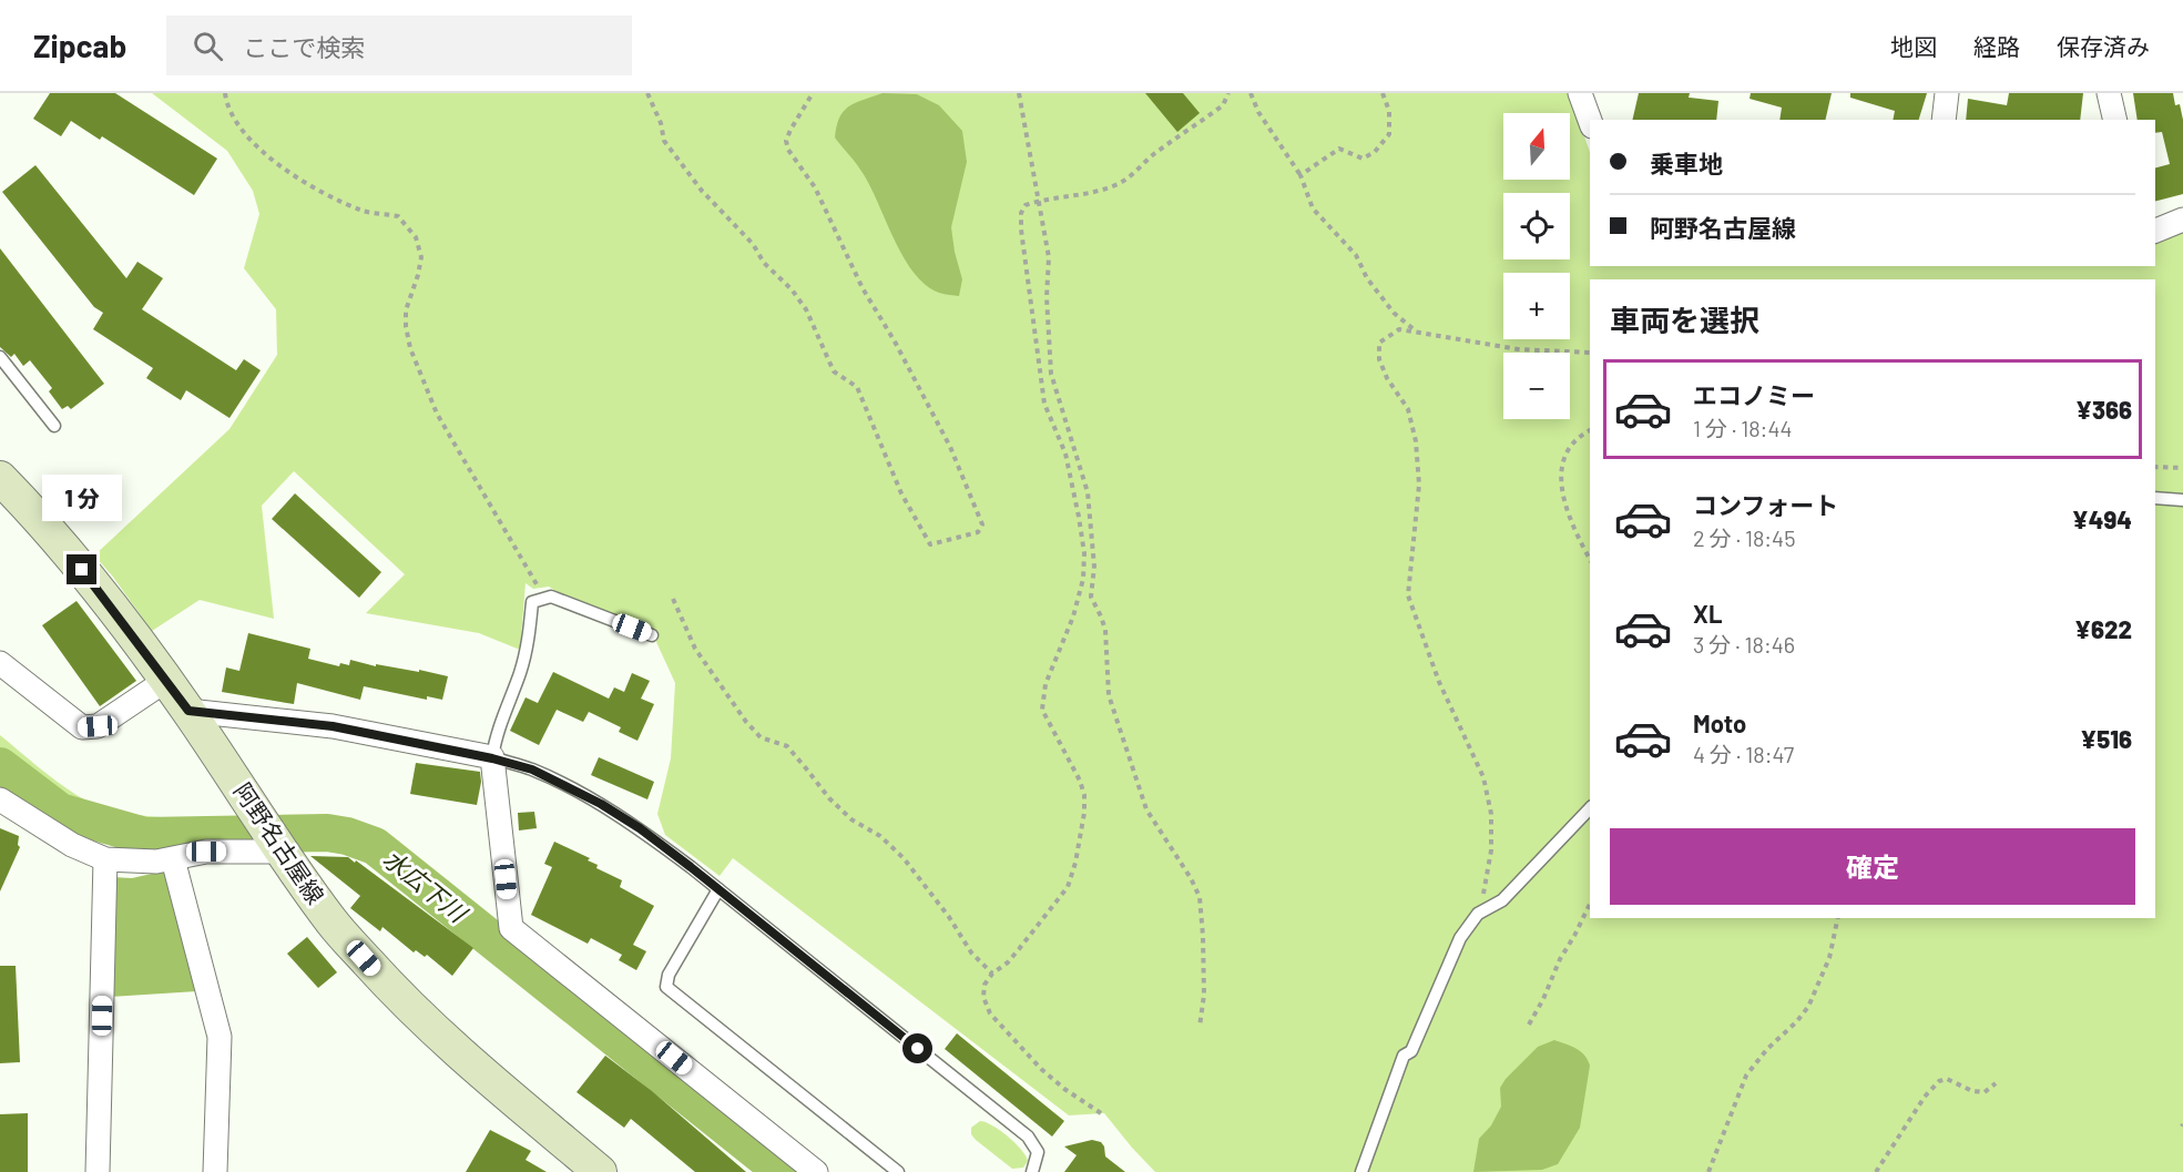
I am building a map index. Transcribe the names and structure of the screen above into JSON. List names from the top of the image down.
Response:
{
  "streets": {
    "main road": ["阿野名古屋線"]
  },
  "water": ["水広下川"],
  "north": "top",
  "page": {
    "header": "Zipcab",
    "search": "ここで検索",
    "nav": ["地図", "経路", "保存済み"],
    "map_buttons": ["+", "−"],
    "banner": ["乗車地", "阿野名古屋線"],
    "heading": "車両を選択",
    "list": [
      {
        "name": "エコノミー",
        "note": "1 分 · 18:44",
        "value": "¥366"
      },
      {
        "name": "コンフォート",
        "note": "2 分 · 18:45",
        "value": "¥494"
      },
      {
        "name": "XL",
        "note": "3 分 · 18:46",
        "value": "¥622"
      },
      {
        "name": "Moto",
        "note": "4 分 · 18:47",
        "value": "¥516"
      }
    ],
    "bubble": "1 分",
    "buttons": "確定"
  }
}
